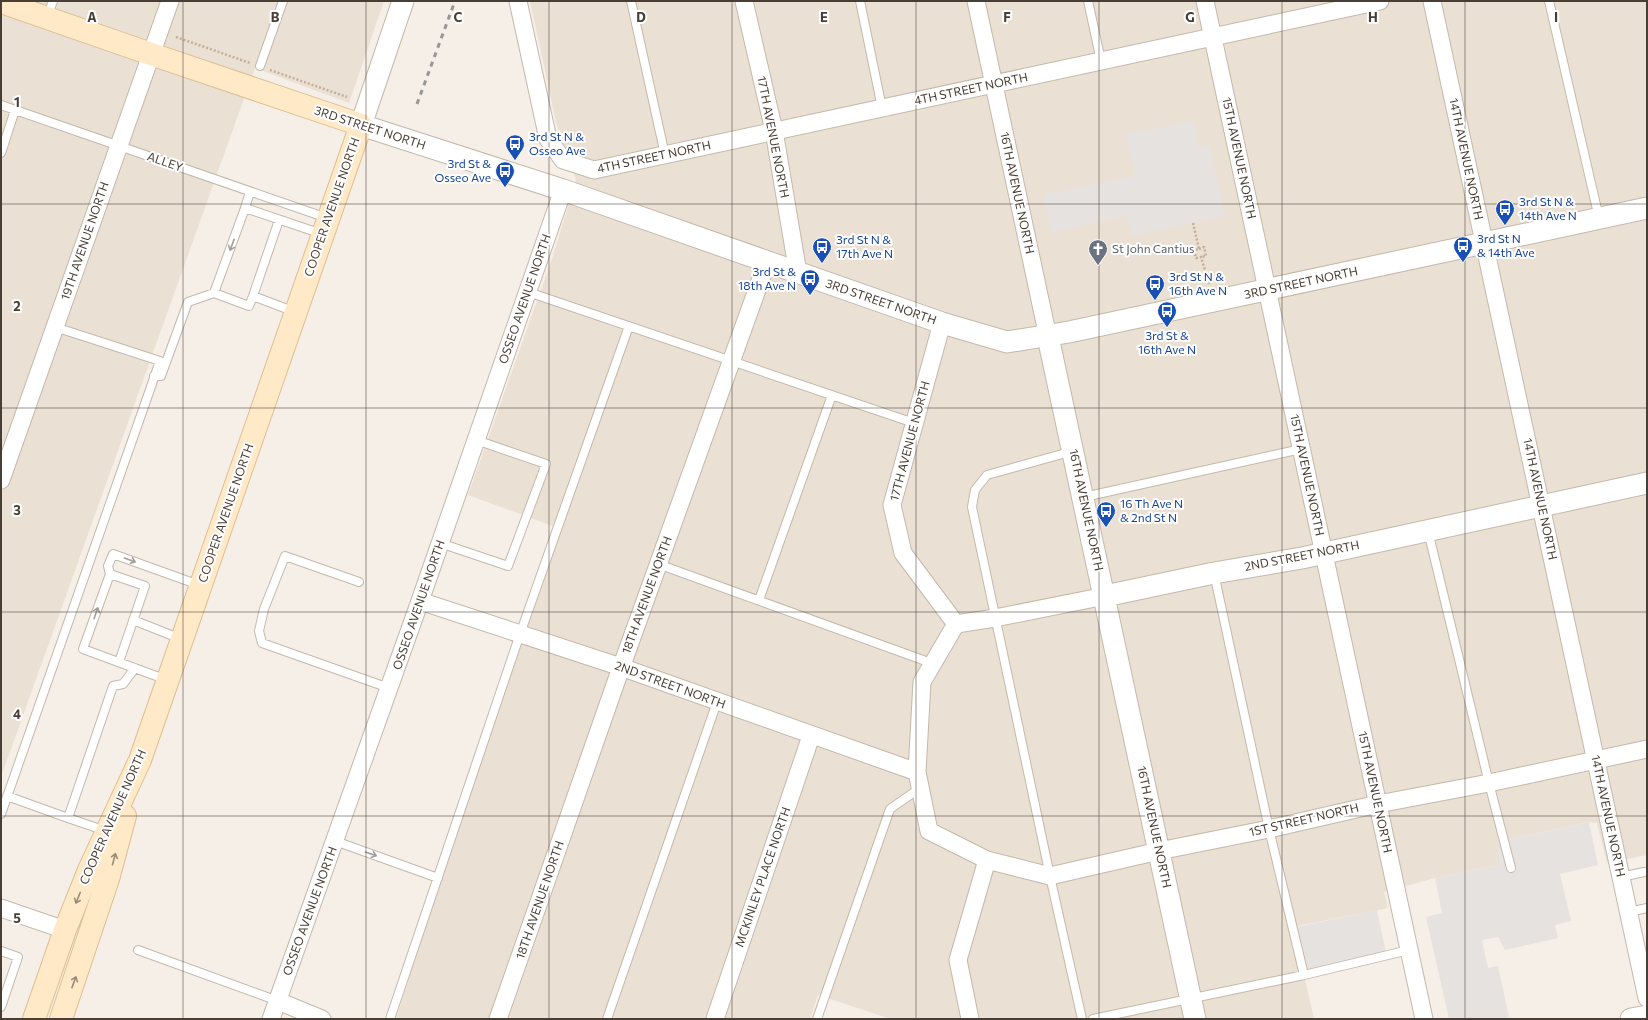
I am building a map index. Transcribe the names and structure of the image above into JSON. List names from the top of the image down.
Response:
{
  "streets": {
    "main road": ["3RD STREET NORTH", "COOPER AVENUE NORTH"],
    "street": [
      "4TH STREET NORTH",
      "17TH AVENUE NORTH",
      "15TH AVENUE NORTH",
      "14TH AVENUE NORTH",
      "16TH AVENUE NORTH",
      "19TH AVENUE NORTH",
      "OSSEO AVENUE NORTH",
      "2ND STREET NORTH",
      "18TH AVENUE NORTH",
      "1ST STREET NORTH",
      "MCKINLEY PLACE NORTH"
    ],
    "lane": ["ALLEY"]
  },
  "crossings": [
    ["4TH STREET NORTH", "17TH AVENUE NORTH"],
    ["4TH STREET NORTH", "15TH AVENUE NORTH"],
    ["4TH STREET NORTH", "16TH AVENUE NORTH"],
    ["3RD STREET NORTH", "17TH AVENUE NORTH"],
    ["3RD STREET NORTH", "15TH AVENUE NORTH"],
    ["3RD STREET NORTH", "14TH AVENUE NORTH"],
    ["3RD STREET NORTH", "16TH AVENUE NORTH"],
    ["3RD STREET NORTH", "COOPER AVENUE NORTH"],
    ["3RD STREET NORTH", "19TH AVENUE NORTH"],
    ["3RD STREET NORTH", "OSSEO AVENUE NORTH"],
    ["3RD STREET NORTH", "18TH AVENUE NORTH"],
    ["17TH AVENUE NORTH", "2ND STREET NORTH"],
    ["15TH AVENUE NORTH", "2ND STREET NORTH"],
    ["15TH AVENUE NORTH", "1ST STREET NORTH"],
    ["14TH AVENUE NORTH", "2ND STREET NORTH"],
    ["14TH AVENUE NORTH", "1ST STREET NORTH"],
    ["ALLEY", "COOPER AVENUE NORTH"],
    ["ALLEY", "19TH AVENUE NORTH"],
    ["16TH AVENUE NORTH", "2ND STREET NORTH"],
    ["16TH AVENUE NORTH", "1ST STREET NORTH"],
    ["OSSEO AVENUE NORTH", "2ND STREET NORTH"],
    ["2ND STREET NORTH", "18TH AVENUE NORTH"],
    ["2ND STREET NORTH", "MCKINLEY PLACE NORTH"]
  ],
  "places": {
    "bus stop": [
      "3rd St N & Osseo Ave",
      "3rd St & Osseo Ave",
      "3rd St N & 14th Ave N",
      "3rd St N & 14th Ave",
      "3rd St N & 17th Ave N",
      "3rd St & 18th Ave N",
      "3rd St N & 16th Ave N",
      "3rd St & 16th Ave N",
      "16 Th Ave N & 2nd St N"
    ],
    "church": ["St John Cantius"]
  },
  "grid": {
    "columns": [
      "A",
      "B",
      "C",
      "D",
      "E",
      "F",
      "G",
      "H",
      "I"
    ],
    "rows": [
      "1",
      "2",
      "3",
      "4",
      "5"
    ]
  }
}
